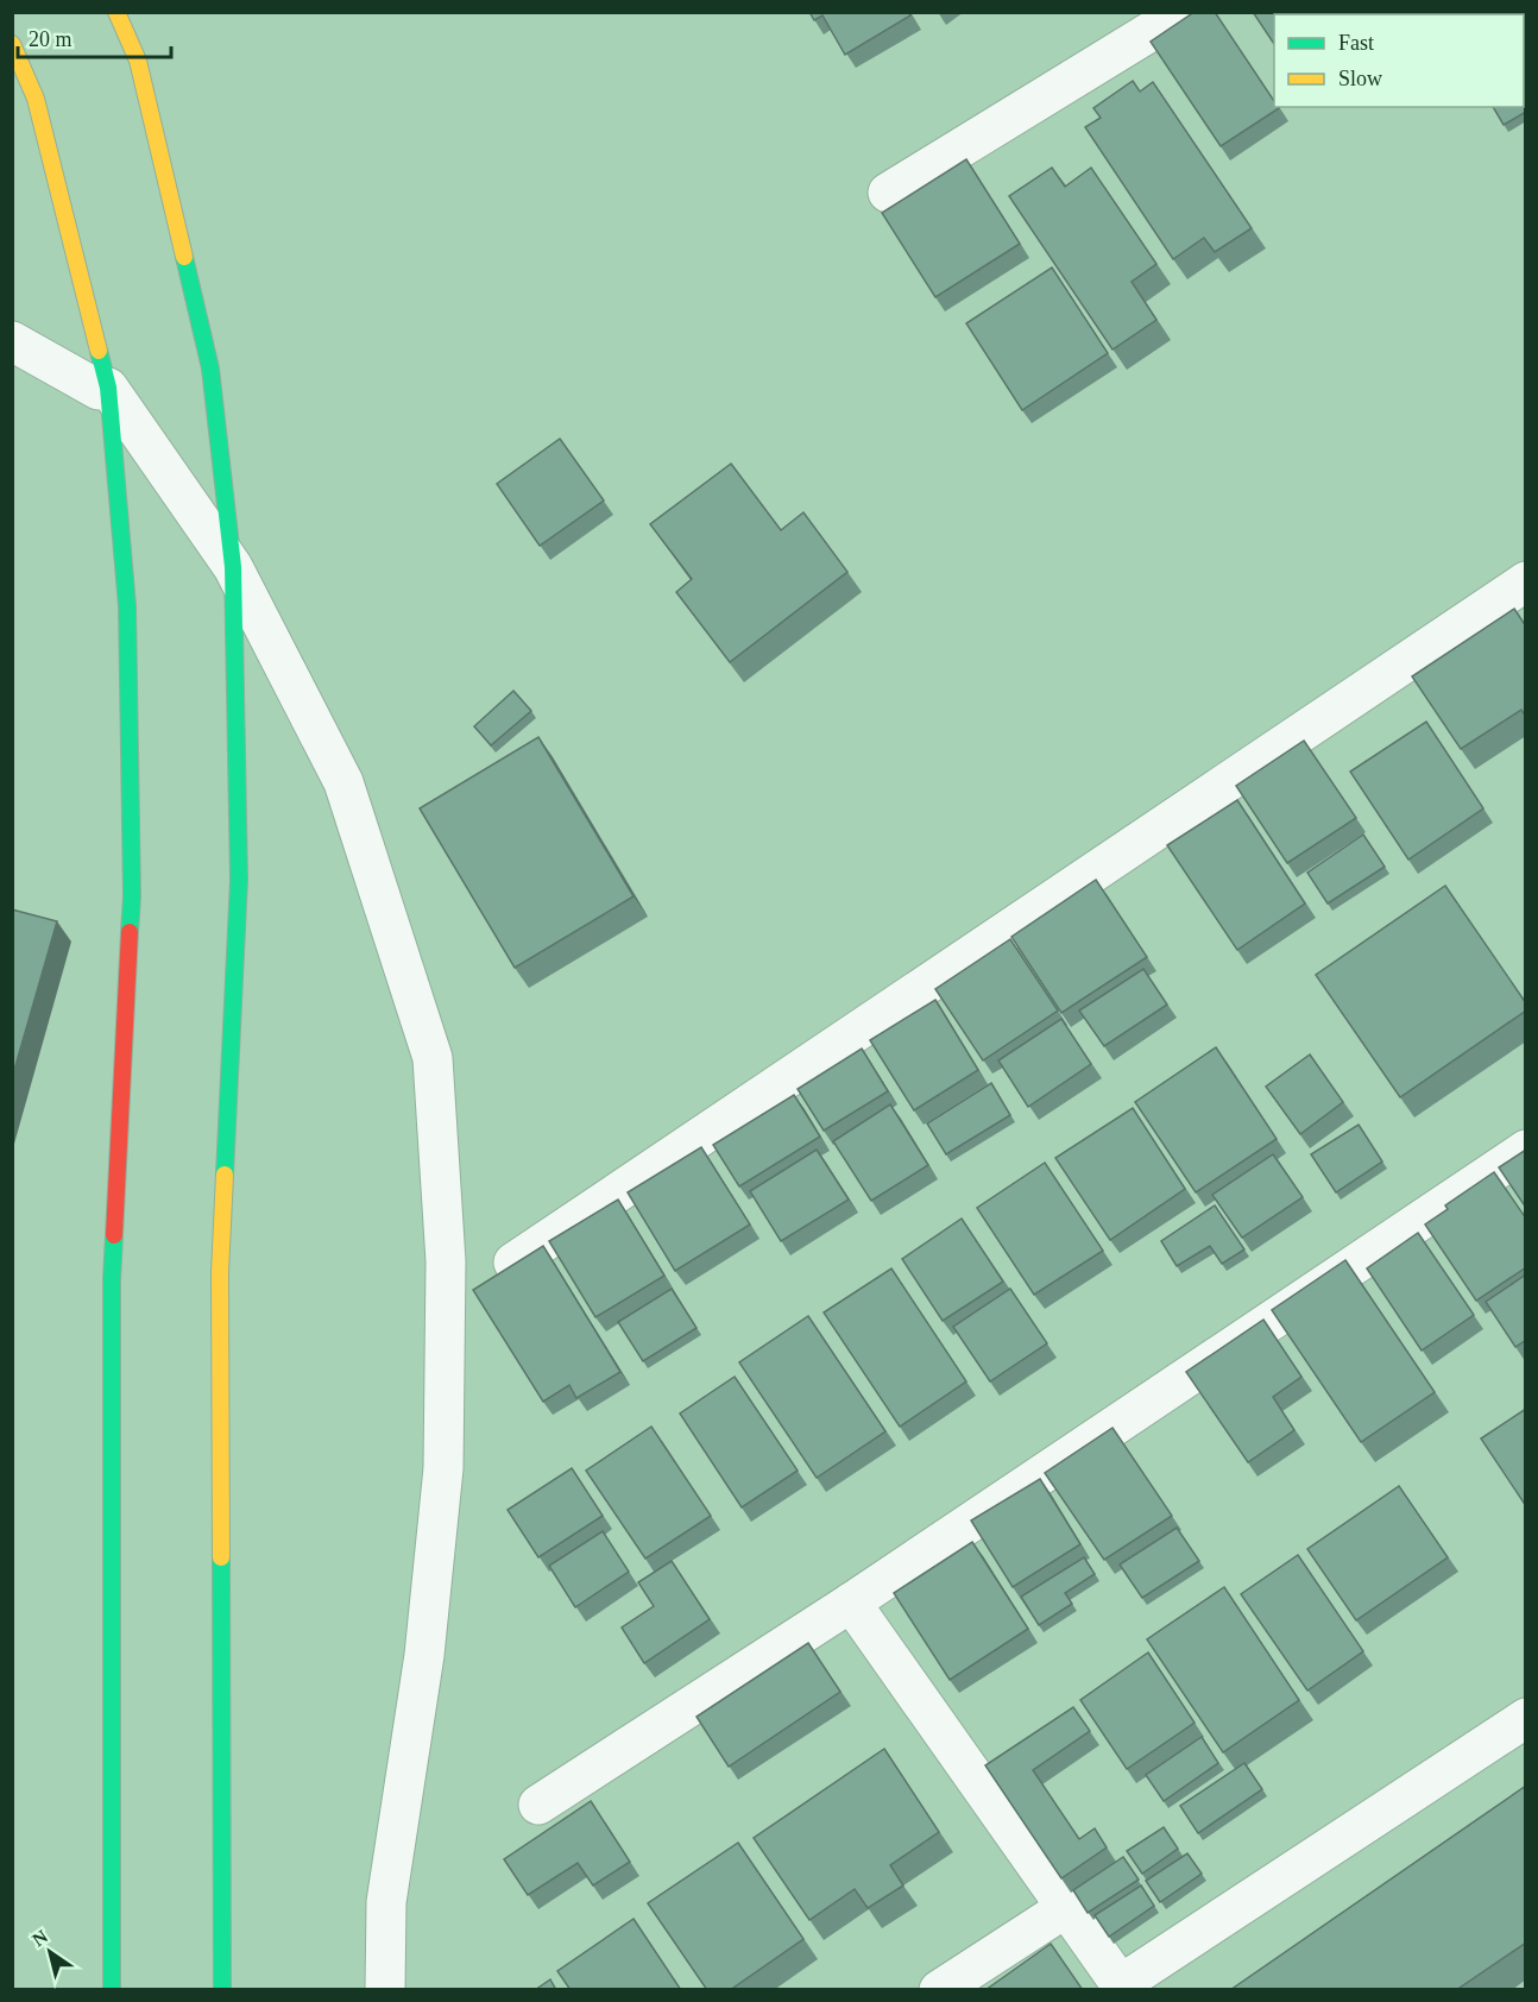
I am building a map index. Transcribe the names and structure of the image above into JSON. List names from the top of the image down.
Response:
{
  "legend": ["Fast", "Slow"],
  "scale_bar": "20 m",
  "north": "top left"
}
